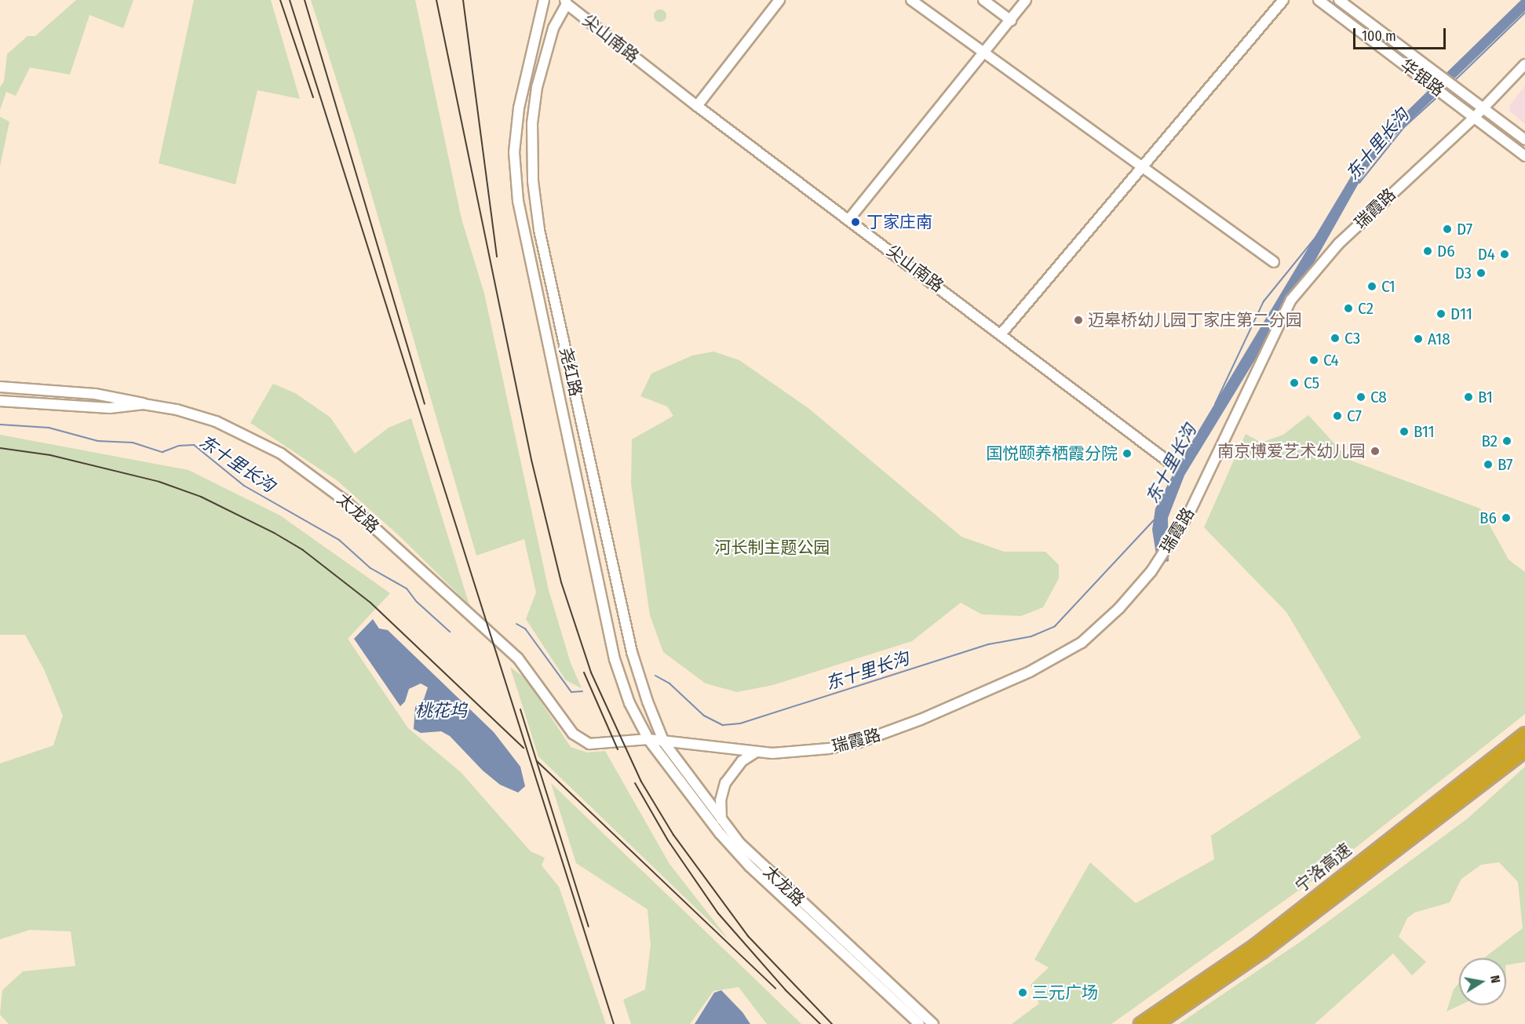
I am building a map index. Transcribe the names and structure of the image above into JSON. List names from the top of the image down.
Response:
{
  "streets": {
    "highway": ["宁洛高速"],
    "street": [
      "尖山南路",
      "华银路",
      "瑞霞路",
      "尧红路",
      "太龙路"
    ]
  },
  "crossings": [
    ["尖山南路", "尧红路"],
    ["华银路", "瑞霞路"],
    ["瑞霞路", "尧红路"],
    ["瑞霞路", "太龙路"],
    ["尧红路", "太龙路"]
  ],
  "water": ["东十里长沟", "桃花坞"],
  "parks": ["河长制主题公园"],
  "places": [
    "丁家庄南",
    "D7",
    "D6",
    "D4",
    "D3",
    "C1",
    "C2",
    "D11",
    "迈皋桥幼儿园丁家庄第二分园",
    "C3",
    "A18",
    "C4",
    "C5",
    "C8",
    "B1",
    "C7",
    "B11",
    "B2",
    "南京博爱艺术幼儿园",
    "国悦颐养栖霞分院",
    "B7",
    "B6",
    "三元广场"
  ],
  "scale_bar": "100 m",
  "north": "right"
}
